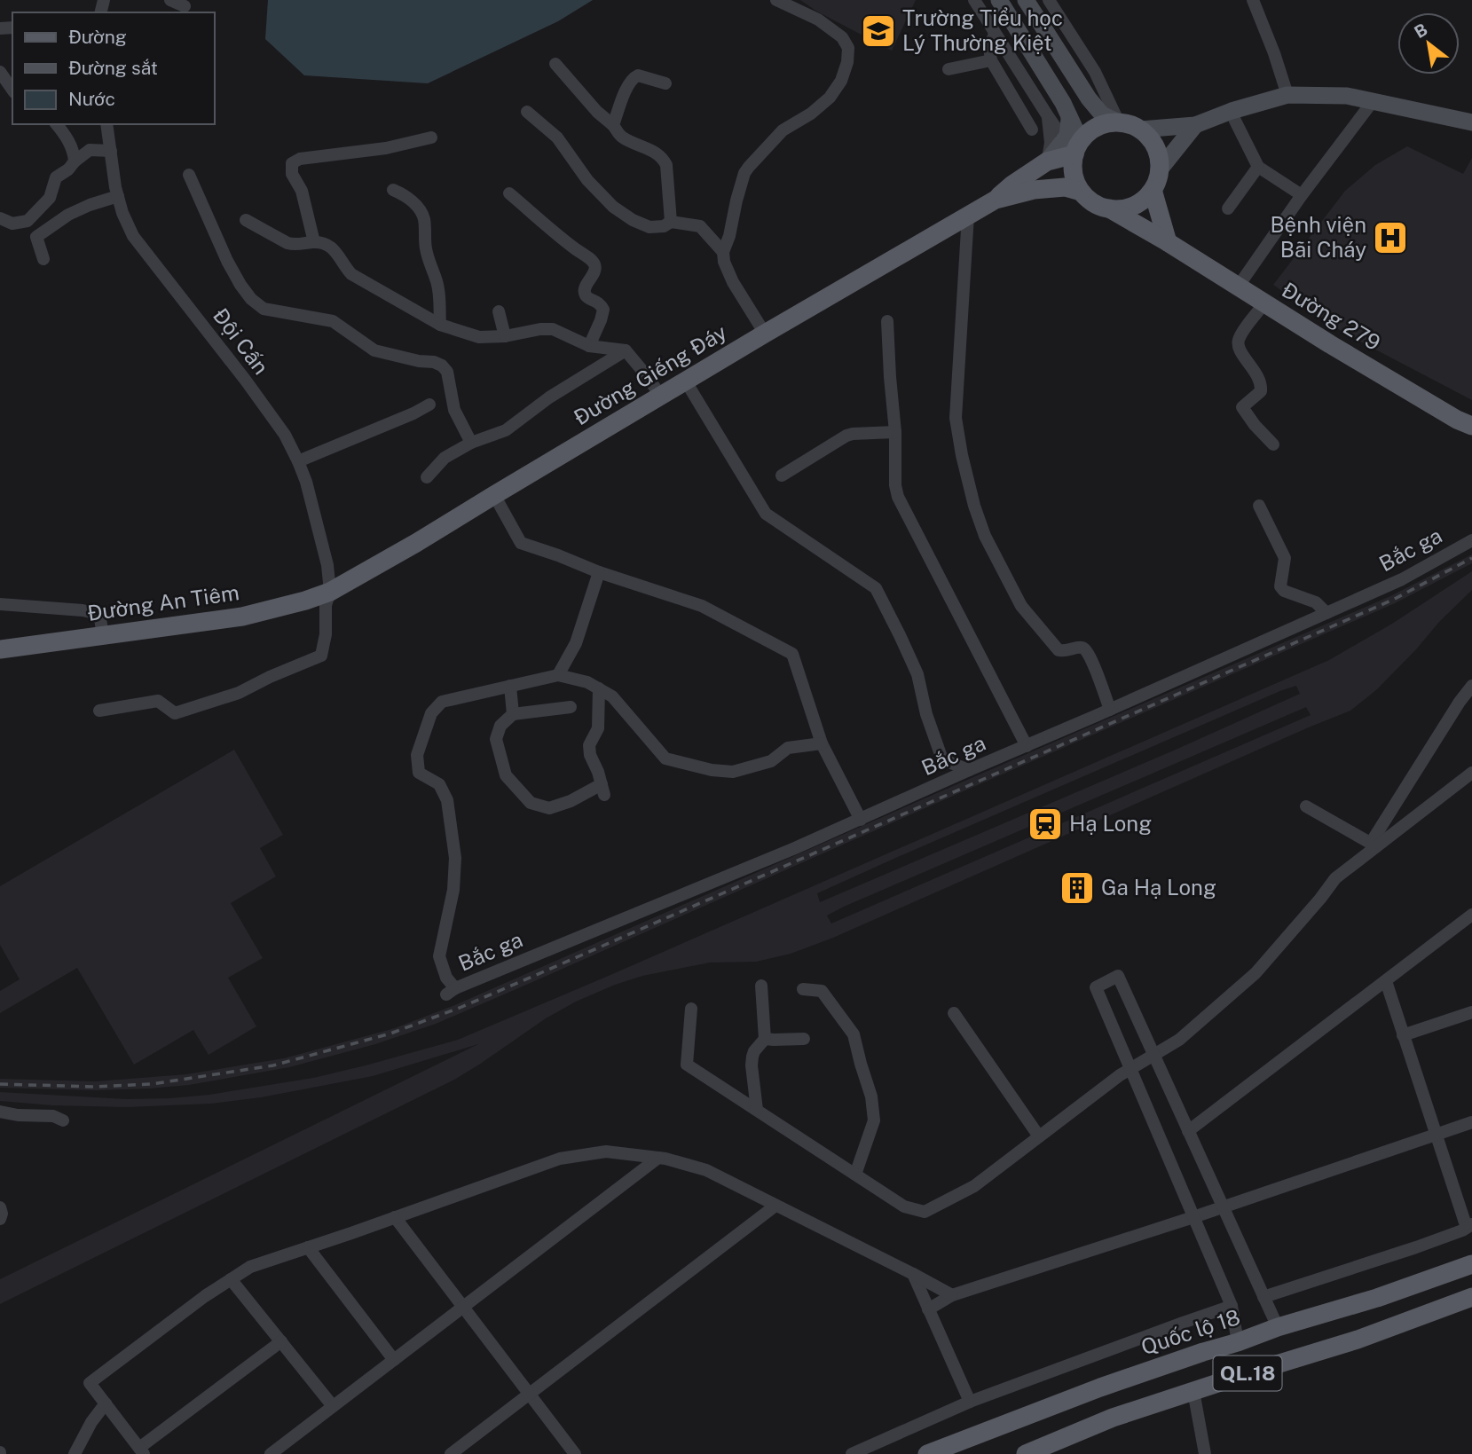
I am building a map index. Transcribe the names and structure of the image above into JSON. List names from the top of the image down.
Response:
{
  "streets": {
    "main road": [
      "Đường 279",
      "Đường Giếng Đáy",
      "Đường An Tiêm",
      "Quốc lộ 18",
      "QL.18"
    ],
    "street": ["Đội Cấn", "Bắc ga"]
  },
  "crossings": [
    ["Đường 279", "Đường Giếng Đáy"],
    ["Đội Cấn", "Đường Giếng Đáy"],
    ["Đội Cấn", "Đường An Tiêm"],
    ["Đường Giếng Đáy", "Đường An Tiêm"]
  ],
  "places": {
    "school or university": ["Trường Tiểu học Lý Thường Kiệt"],
    "hospital": ["Bệnh viện Bãi Cháy"],
    "station": ["Hạ Long"],
    "building": ["Ga Hạ Long"]
  },
  "legend": ["Đường", "Đường sắt", "Nước"],
  "north": "top left"
}
